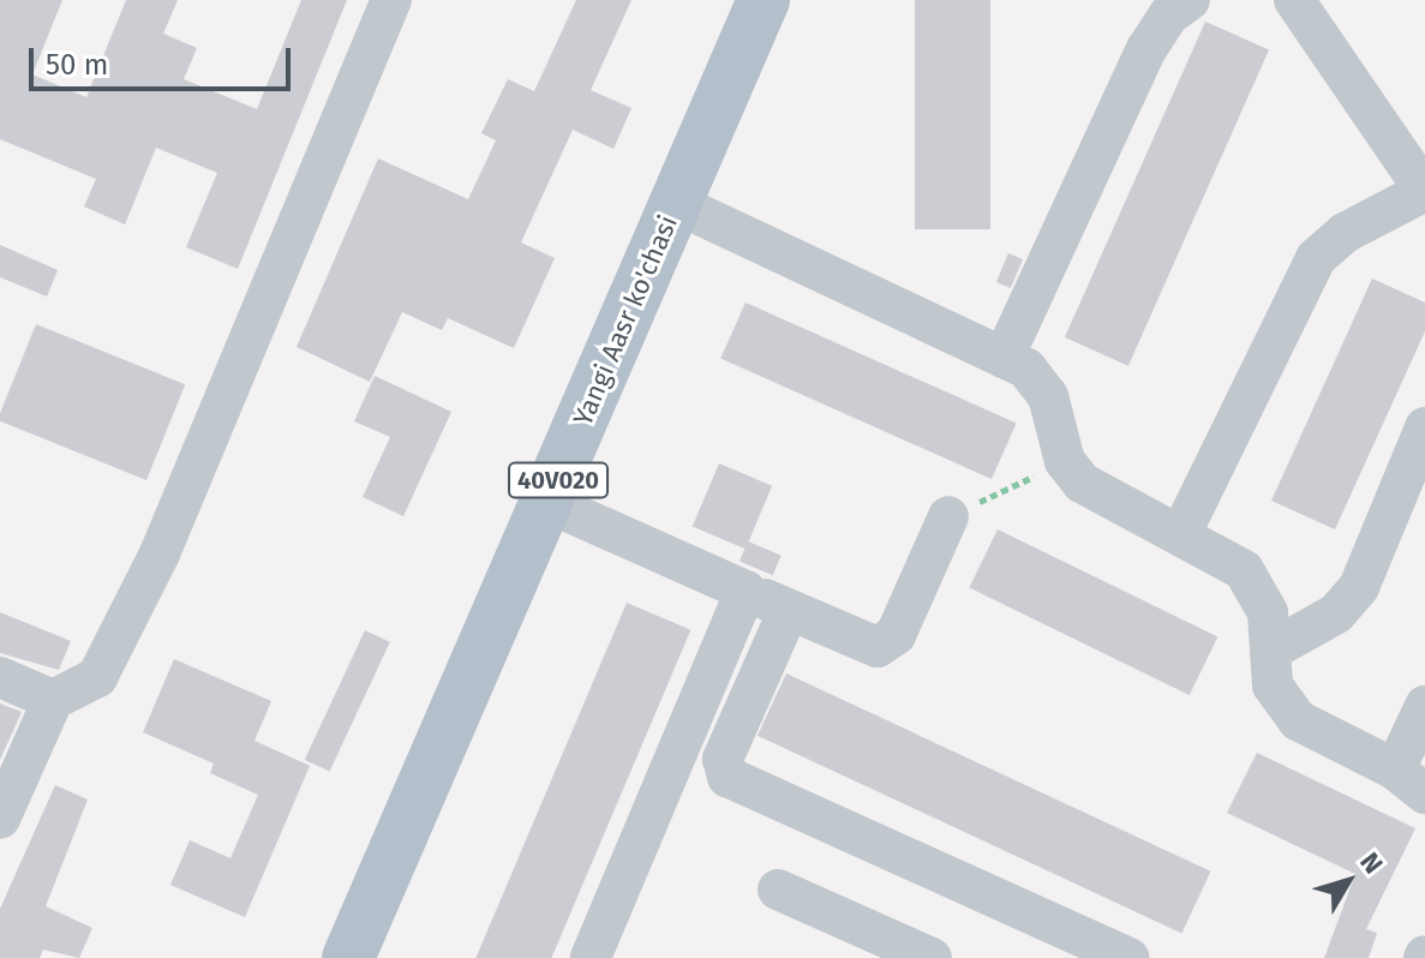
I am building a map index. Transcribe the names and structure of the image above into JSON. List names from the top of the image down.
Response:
{
  "streets": {
    "main road": ["Yangi Aasr ko'chasi", "40V020"]
  },
  "scale_bar": "50 m",
  "north": "top right"
}
